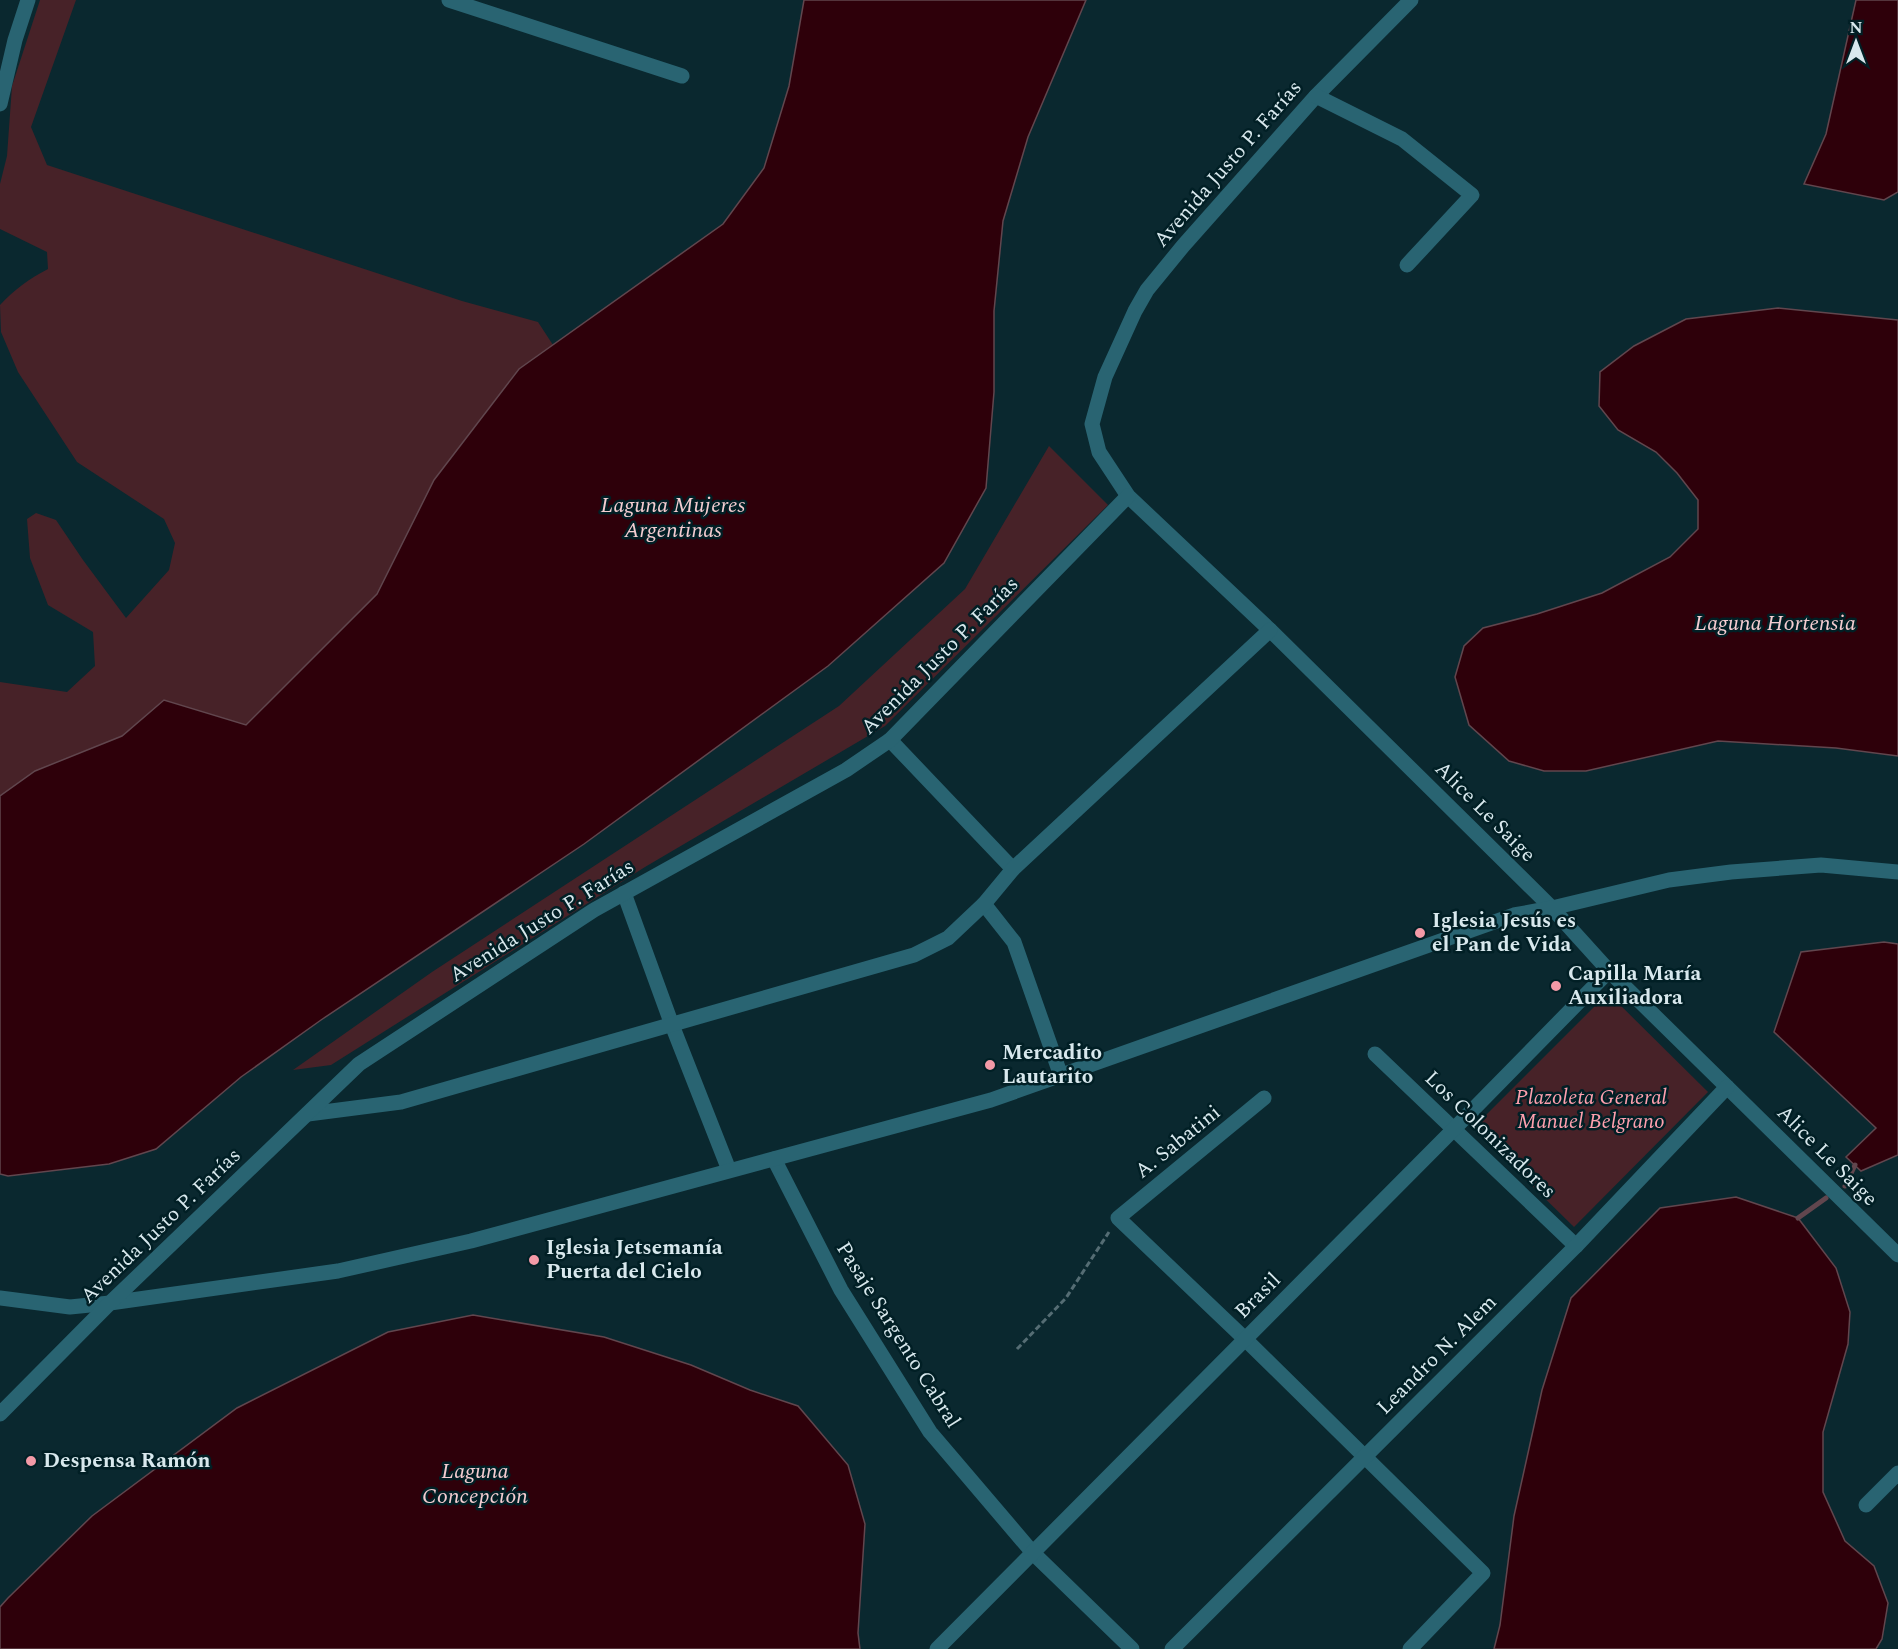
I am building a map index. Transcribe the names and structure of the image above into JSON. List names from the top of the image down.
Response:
{
  "streets": {
    "street": [
      "Avenida Justo P. Farías",
      "Alice Le Saige",
      "Los Colonizadores",
      "A. Sabatini",
      "Brasil",
      "Pasaje Sargento Cabral",
      "Leandro N. Alem"
    ]
  },
  "crossings": [
    ["Avenida Justo P. Farías", "Alice Le Saige"],
    ["Alice Le Saige", "Brasil"],
    ["Alice Le Saige", "Leandro N. Alem"],
    ["Los Colonizadores", "Brasil"],
    ["Los Colonizadores", "Leandro N. Alem"],
    ["Brasil", "Pasaje Sargento Cabral"]
  ],
  "water": ["Laguna Mujeres Argentinas", "Laguna Hortensia", "Laguna Concepción"],
  "parks": ["Plazoleta General Manuel Belgrano"],
  "places": [
    "Iglesia Jesús es el Pan de Vida",
    "Capilla María Auxiliadora",
    "Mercadito Lautarito",
    "Iglesia Jetsemanía Puerta del Cielo",
    "Despensa Ramón"
  ],
  "north": "top"
}
